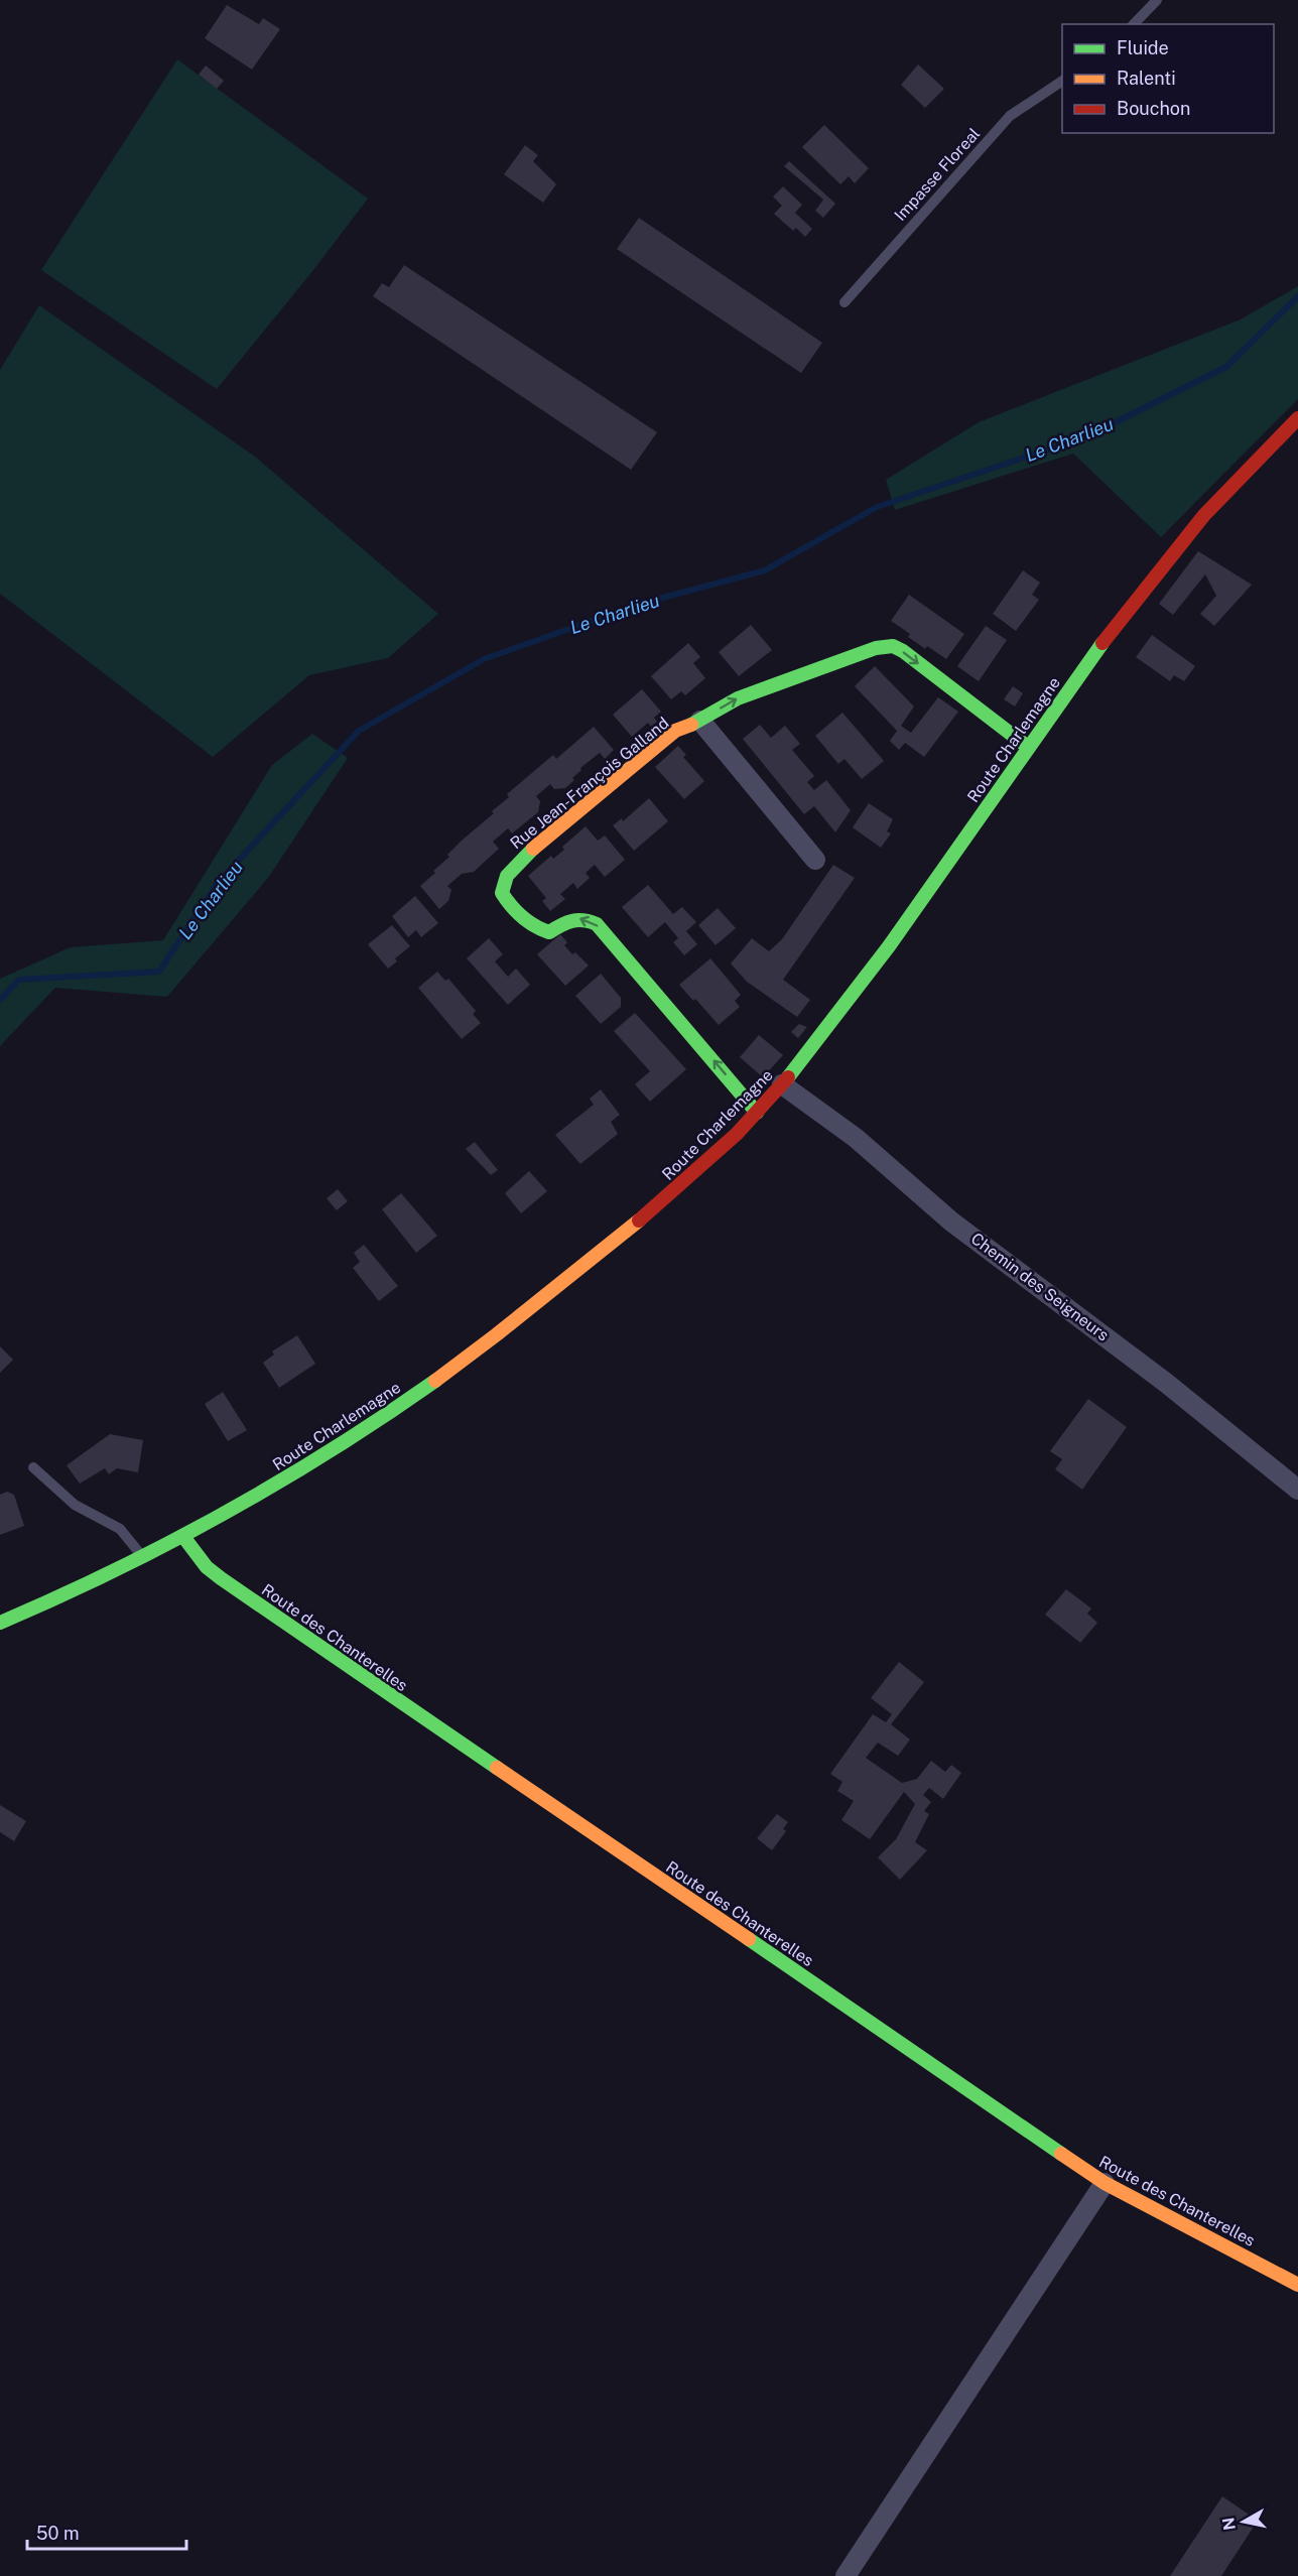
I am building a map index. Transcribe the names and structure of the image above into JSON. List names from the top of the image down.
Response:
{
  "streets": {
    "street": [
      "Route Charlemagne",
      "Rue Jean-François Galland",
      "Chemin des Seigneurs",
      "Route des Chanterelles"
    ],
    "lane": ["Impasse Floreal"]
  },
  "crossings": [
    ["Route Charlemagne", "Rue Jean-François Galland"],
    ["Route Charlemagne", "Chemin des Seigneurs"],
    ["Route Charlemagne", "Route des Chanterelles"]
  ],
  "water": ["Le Charlieu"],
  "legend": ["Fluide", "Ralenti", "Bouchon"],
  "scale_bar": "50 m",
  "north": "left"
}
